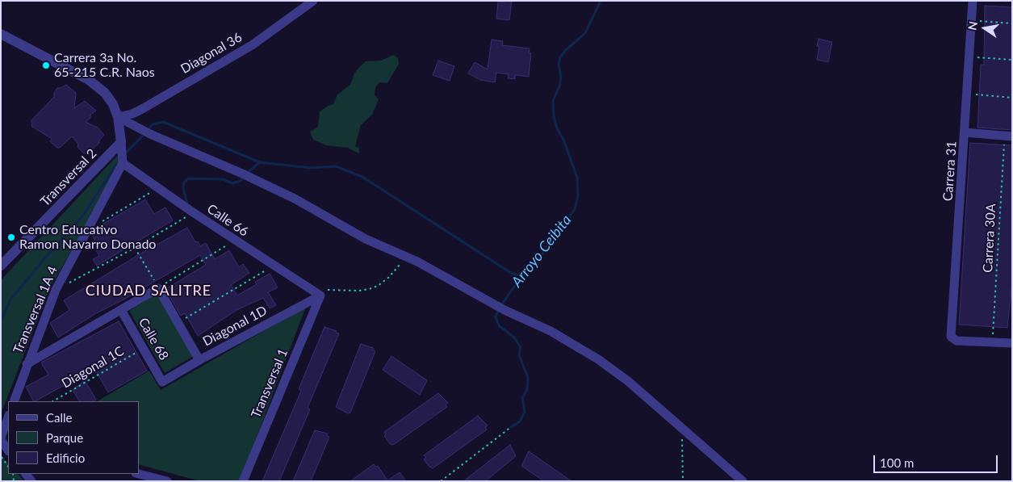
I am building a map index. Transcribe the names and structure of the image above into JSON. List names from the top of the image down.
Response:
{
  "streets": {
    "street": [
      "Diagonal 36",
      "Carrera 31",
      "Transversal 2",
      "Calle 66",
      "Transversal 1A 4",
      "Diagonal 1D",
      "Calle 68",
      "Transversal 1"
    ],
    "path": ["Carrera 30A", "Diagonal 1C"]
  },
  "crossings": [
    ["Carrera 31", "Carrera 30A"],
    ["Calle 66", "Transversal 1A 4"],
    ["Calle 66", "Diagonal 1D"],
    ["Calle 66", "Transversal 1"],
    ["Diagonal 1D", "Calle 68"],
    ["Diagonal 1D", "Transversal 1"],
    ["Calle 68", "Diagonal 1C"]
  ],
  "districts": ["CIUDAD SALITRE"],
  "water": ["Arroyo Ceibita"],
  "places": ["Carrera 3a No. 65-215 C.R. Naos", "Centro Educativo Ramon Navarro Donado"],
  "legend": ["Calle", "Parque", "Edificio"],
  "scale_bar": "100 m",
  "north": "left"
}
